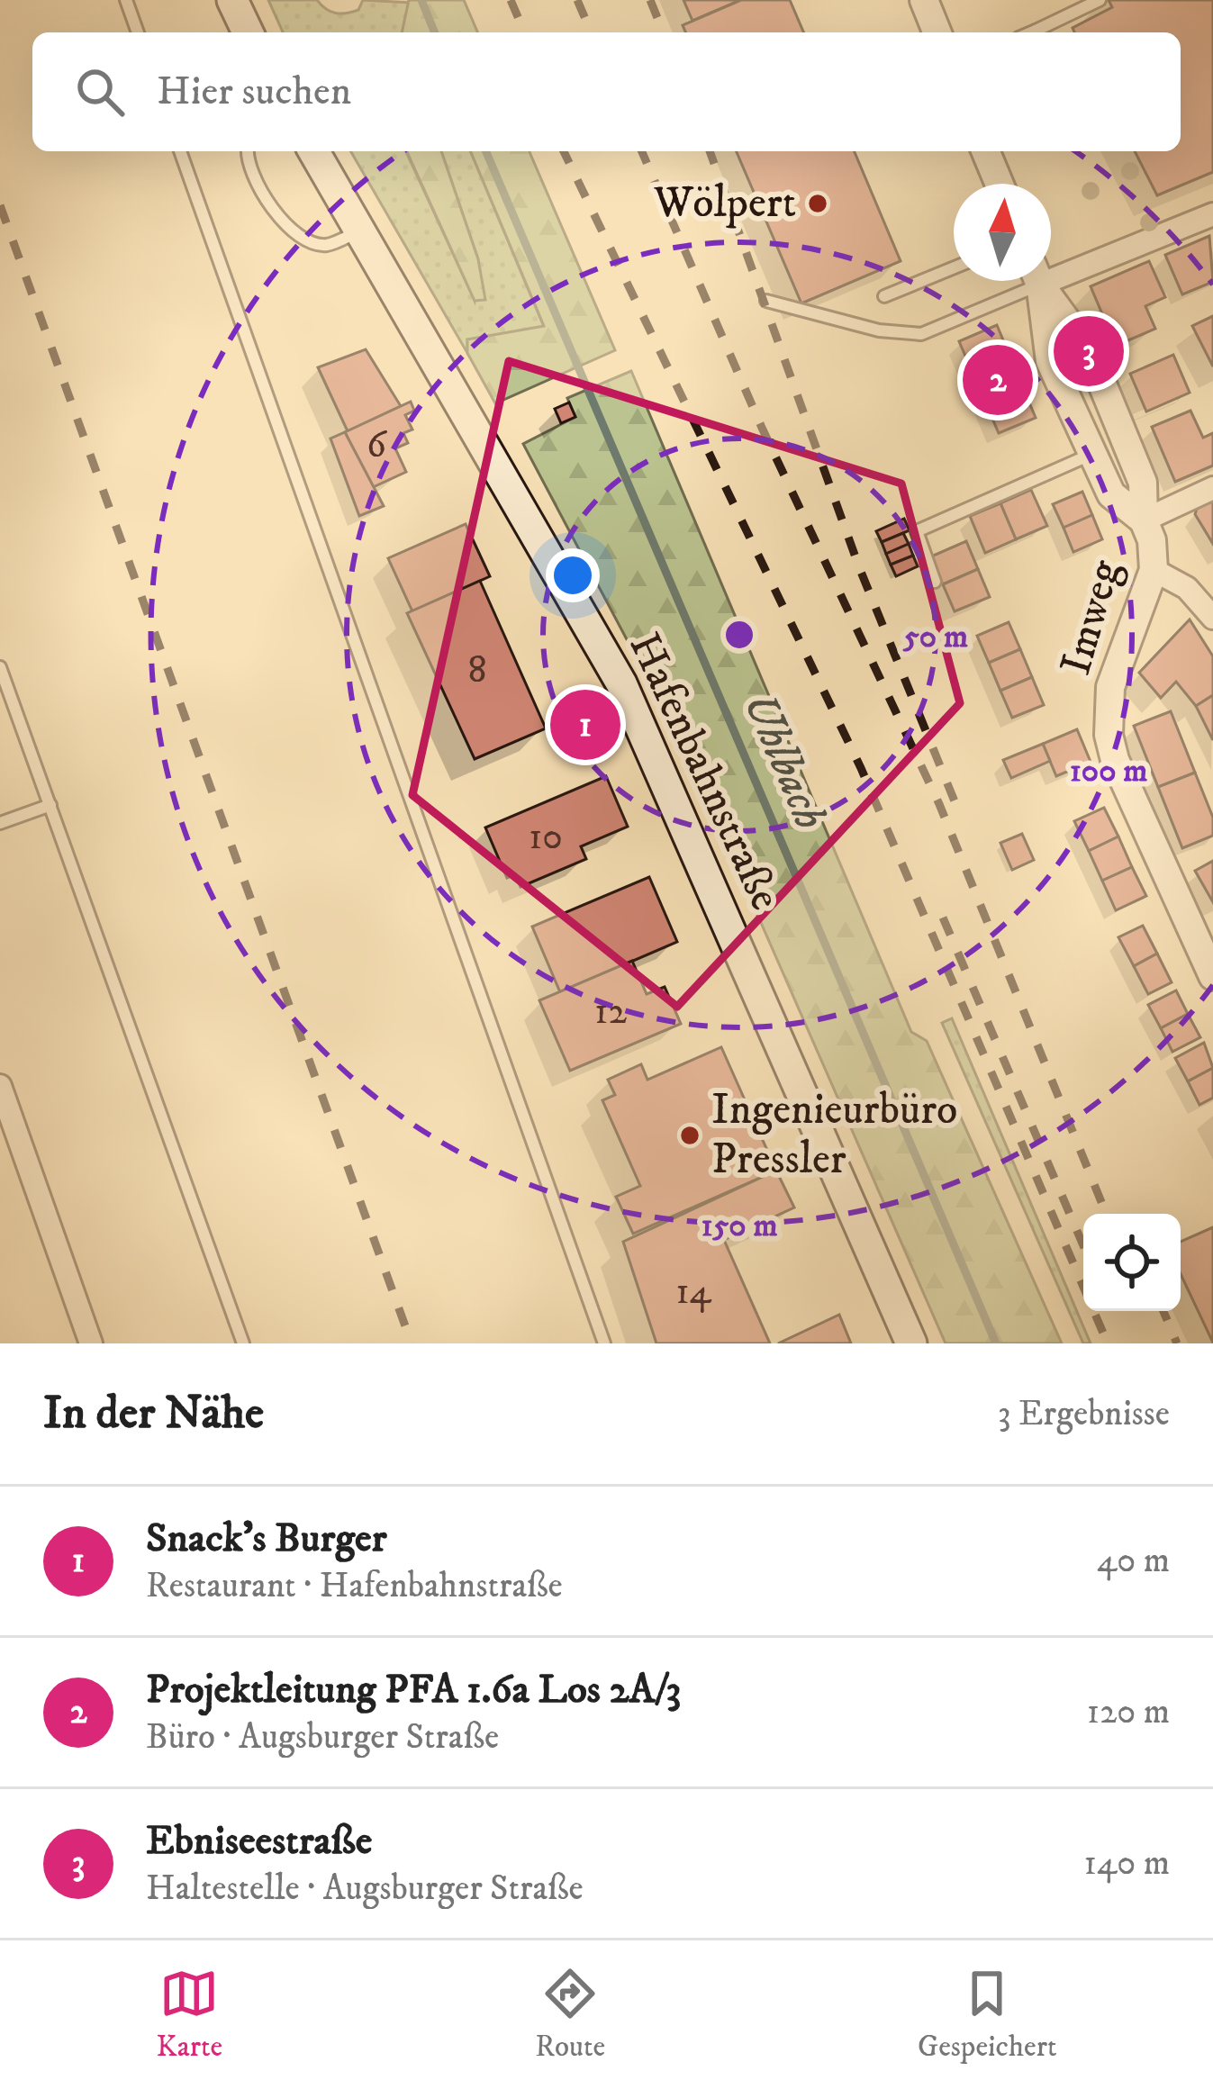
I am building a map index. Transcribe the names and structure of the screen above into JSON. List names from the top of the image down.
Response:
{
  "streets": {
    "main road": ["Hafenbahnstraße"],
    "street": ["Imweg"]
  },
  "water": ["Uhlbach"],
  "places": ["Wölpert", "Ingenieurbüro Pressler"],
  "house_numbers": [
    "6",
    "8",
    "10",
    "12",
    "14"
  ],
  "north": "top",
  "page": {
    "search": "Hier suchen",
    "pins": ["3", "2", "1"],
    "heading": ["In der Nähe", "3 Ergebnisse"],
    "list": [
      {
        "mark": "1",
        "name": "Snack's Burger",
        "note": "Restaurant · Hafenbahnstraße",
        "value": "40 m"
      },
      {
        "mark": "2",
        "name": "Projektleitung PFA 1.6a Los 2A/3",
        "note": "Büro · Augsburger Straße",
        "value": "120 m"
      },
      {
        "mark": "3",
        "name": "Ebniseestraße",
        "note": "Haltestelle · Augsburger Straße",
        "value": "140 m"
      }
    ],
    "nav": ["Karte", "Route", "Gespeichert"]
  },
  "rings": ["50 m", "100 m", "150 m"]
}
